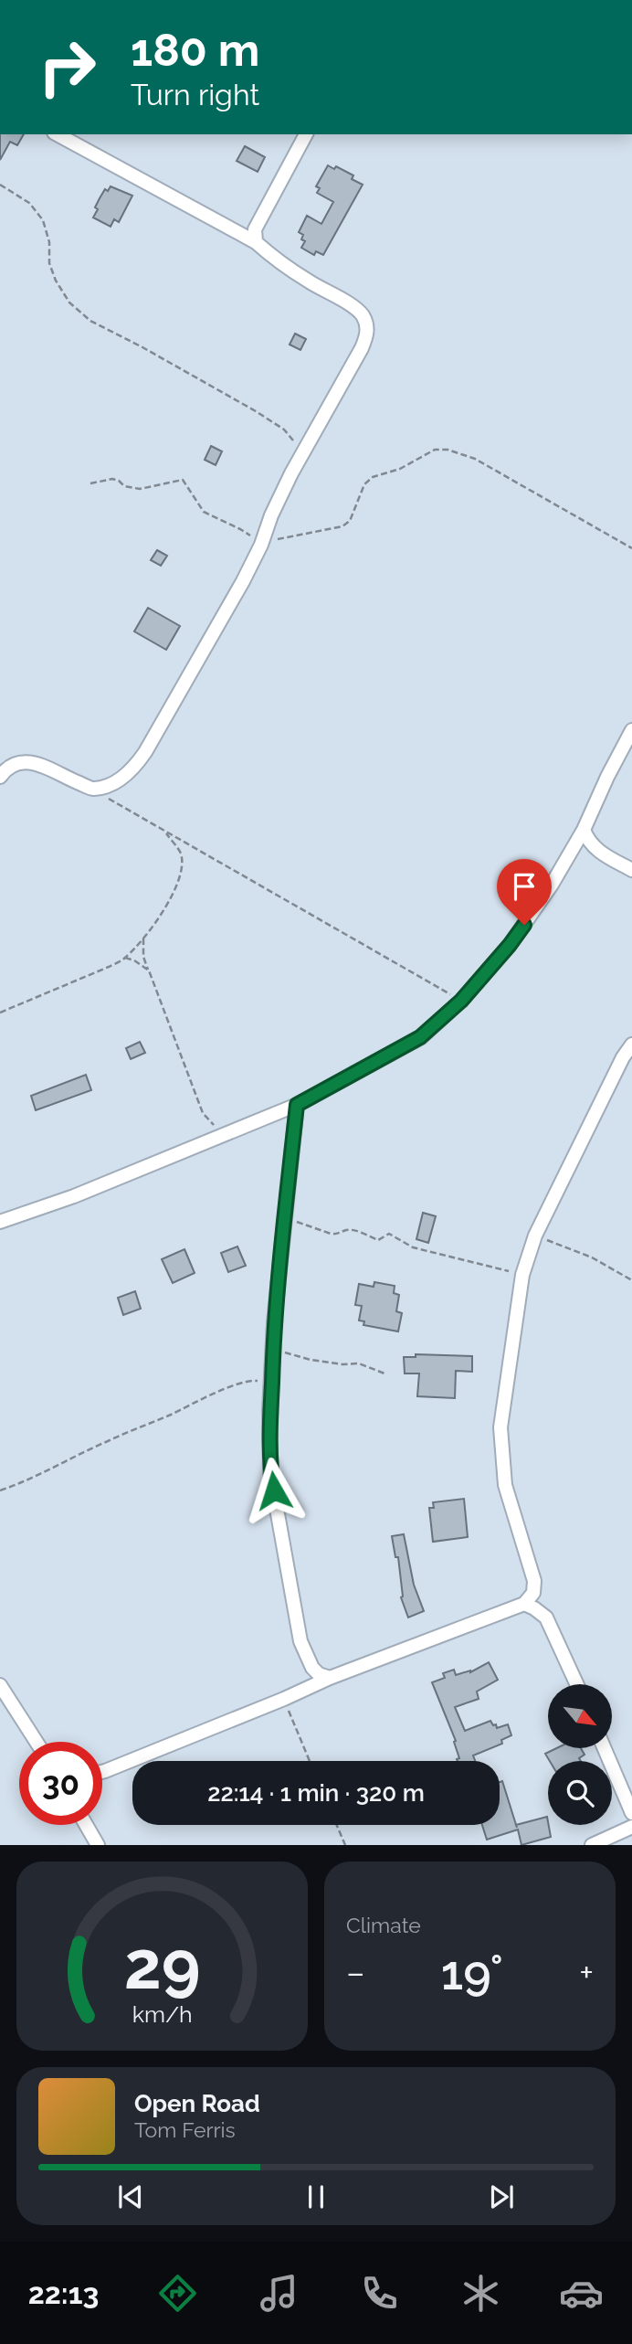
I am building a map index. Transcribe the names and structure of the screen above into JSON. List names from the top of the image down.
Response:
{
  "north": "bottom right",
  "page": {
    "turn": ["180 m", "Turn right"],
    "limit": "30",
    "trip": "22:14 · 1 min · 320 m",
    "tile": "Climate",
    "heat": ["−", "19°", "+"],
    "song": ["Open Road", "Tom Ferris"],
    "tabs": "22:13",
    "gauge": ["29", "km/h"]
  }
}
